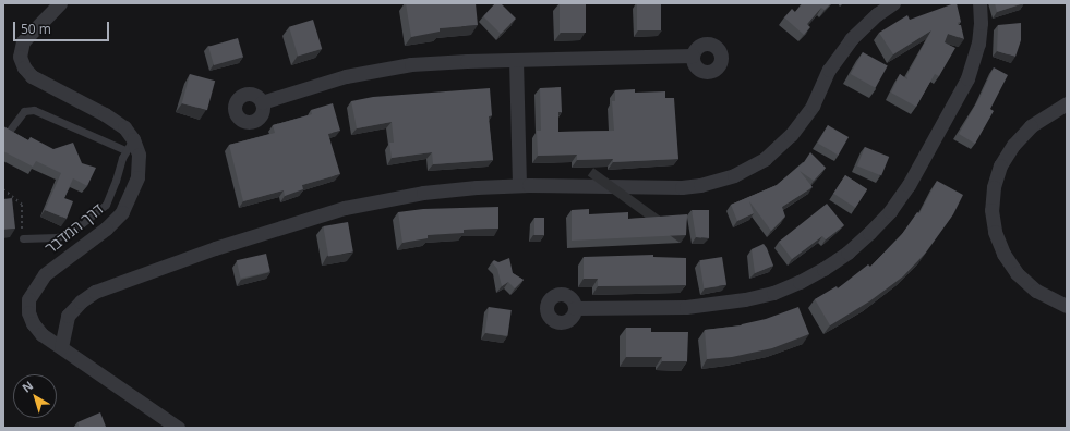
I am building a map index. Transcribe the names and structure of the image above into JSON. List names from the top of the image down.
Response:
{
  "streets": {
    "street": ["דרך המדבר"]
  },
  "scale_bar": "50 m",
  "north": "top left"
}
